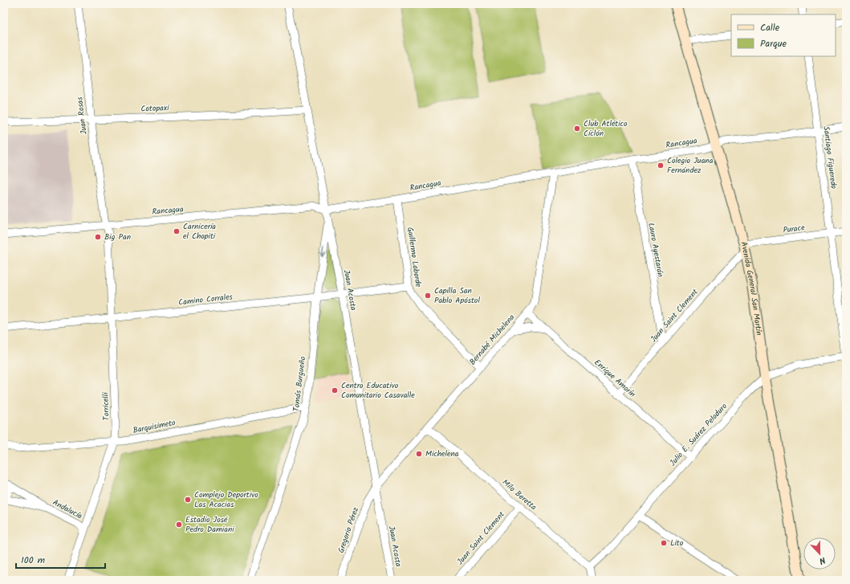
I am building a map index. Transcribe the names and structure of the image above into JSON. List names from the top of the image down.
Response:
{
  "streets": {
    "main road": ["Avenida General San Martín"],
    "street": [
      "Cotopaxi",
      "Juan Rosas",
      "Rancagua",
      "Santiago Figueredo",
      "Purace",
      "Lauro Ayestarán",
      "Guillermo Laborde",
      "Juan Acosta",
      "Camino Corrales",
      "Juan Saint Clement",
      "Bernabé Michelena",
      "Enrique Amorín",
      "Tomás Burgueño",
      "Torricelli",
      "Barquisimeto",
      "Julio E. Suárez Peloduro",
      "Milo Beretta",
      "Andalucía",
      "Gregorio Pérez"
    ]
  },
  "crossings": [
    ["Cotopaxi", "Juan Rosas"],
    ["Cotopaxi", "Juan Acosta"],
    ["Juan Rosas", "Rancagua"],
    ["Juan Rosas", "Torricelli"],
    ["Rancagua", "Santiago Figueredo"],
    ["Rancagua", "Lauro Ayestarán"],
    ["Rancagua", "Guillermo Laborde"],
    ["Rancagua", "Avenida General San Martín"],
    ["Rancagua", "Juan Acosta"],
    ["Rancagua", "Bernabé Michelena"],
    ["Rancagua", "Torricelli"],
    ["Santiago Figueredo", "Purace"],
    ["Santiago Figueredo", "Julio E. Suárez Peloduro"],
    ["Purace", "Avenida General San Martín"],
    ["Purace", "Juan Saint Clement"],
    ["Lauro Ayestarán", "Juan Saint Clement"],
    ["Guillermo Laborde", "Camino Corrales"],
    ["Guillermo Laborde", "Bernabé Michelena"],
    ["Avenida General San Martín", "Juan Saint Clement"],
    ["Avenida General San Martín", "Julio E. Suárez Peloduro"],
    ["Juan Acosta", "Camino Corrales"],
    ["Juan Acosta", "Bernabé Michelena"],
    ["Juan Acosta", "Tomás Burgueño"],
    ["Juan Acosta", "Gregorio Pérez"],
    ["Camino Corrales", "Tomás Burgueño"],
    ["Camino Corrales", "Torricelli"],
    ["Juan Saint Clement", "Enrique Amorín"],
    ["Juan Saint Clement", "Milo Beretta"],
    ["Bernabé Michelena", "Enrique Amorín"],
    ["Bernabé Michelena", "Milo Beretta"],
    ["Bernabé Michelena", "Gregorio Pérez"],
    ["Enrique Amorín", "Julio E. Suárez Peloduro"],
    ["Tomás Burgueño", "Barquisimeto"],
    ["Torricelli", "Barquisimeto"],
    ["Torricelli", "Andalucía"],
    ["Julio E. Suárez Peloduro", "Milo Beretta"]
  ],
  "places": [
    "Club Atlético Cíclón",
    "Colegio Juana Fernández",
    "Carnicería el Chopiti",
    "Big Pan",
    "Capilla San Pablo Apóstol",
    "Centro Educativo Comunitario Casavalle",
    "Michelena",
    "Complejo Deportivo Las Acacias",
    "Estadio José Pedro Damiani",
    "Lito"
  ],
  "legend": ["Calle", "Parque"],
  "scale_bar": "100 m",
  "north": "bottom"
}
